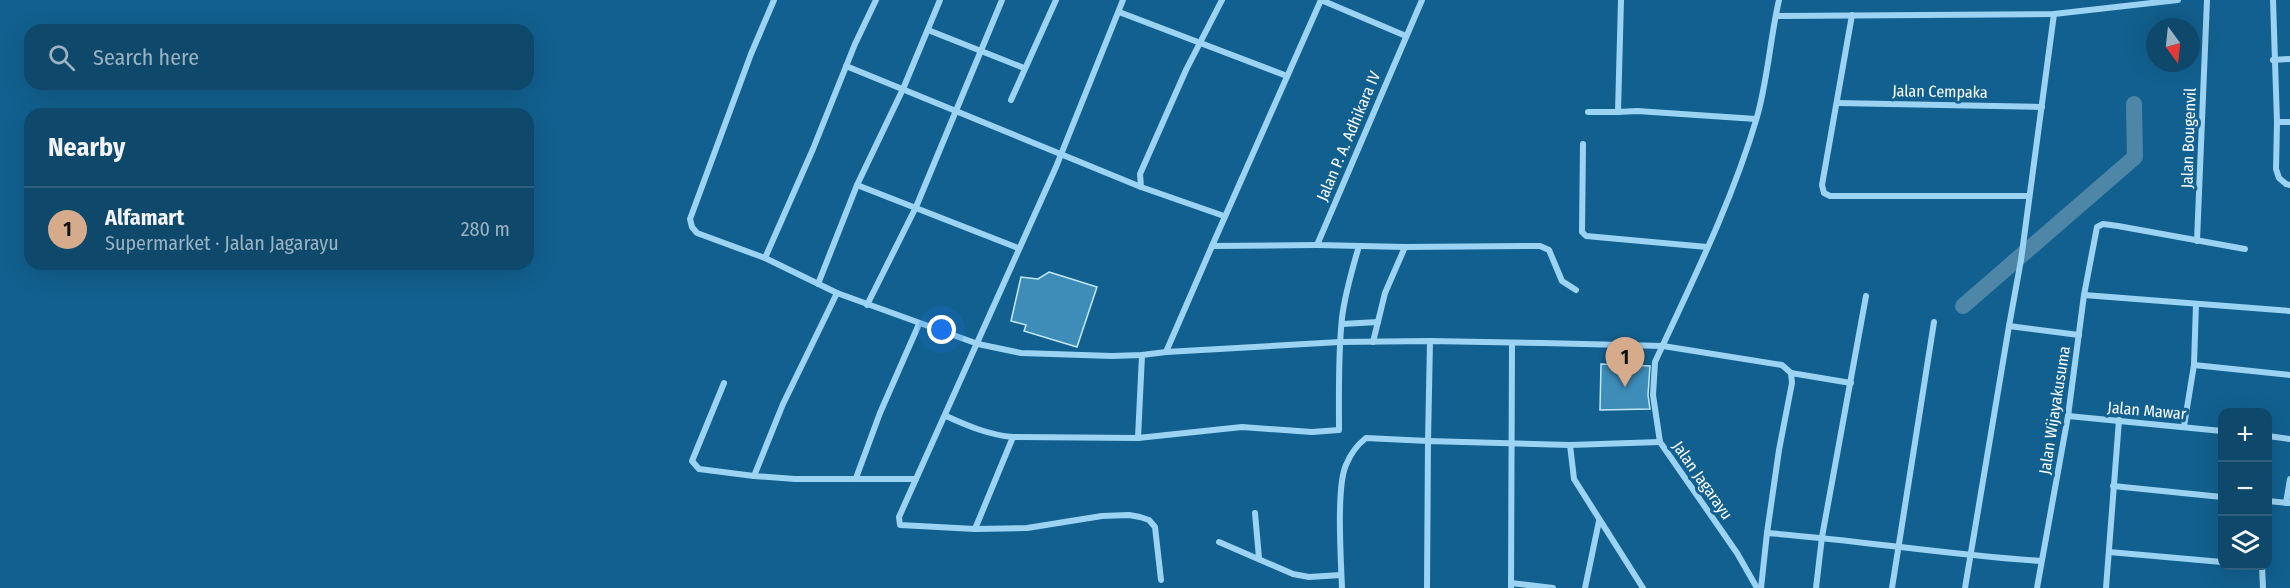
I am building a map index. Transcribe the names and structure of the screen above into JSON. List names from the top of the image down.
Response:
{
  "streets": {
    "street": [
      "Jalan Cempaka",
      "Jalan P. A. Adhikara IV",
      "Jalan Bougenvil",
      "Jalan Wijayakusuma",
      "Jalan Mawar",
      "Jalan Jagarayu"
    ]
  },
  "crossings": [
    ["Jalan Bougenvil", "Jalan Wijayakusuma"],
    ["Jalan Wijayakusuma", "Jalan Mawar"]
  ],
  "north": "bottom",
  "page": {
    "search": "Search here",
    "heading": "Nearby",
    "list": [
      {
        "mark": "1",
        "name": "Alfamart",
        "note": "Supermarket · Jalan Jagarayu",
        "value": "280 m"
      }
    ],
    "pins": "1",
    "map_buttons": ["+", "−"]
  }
}
